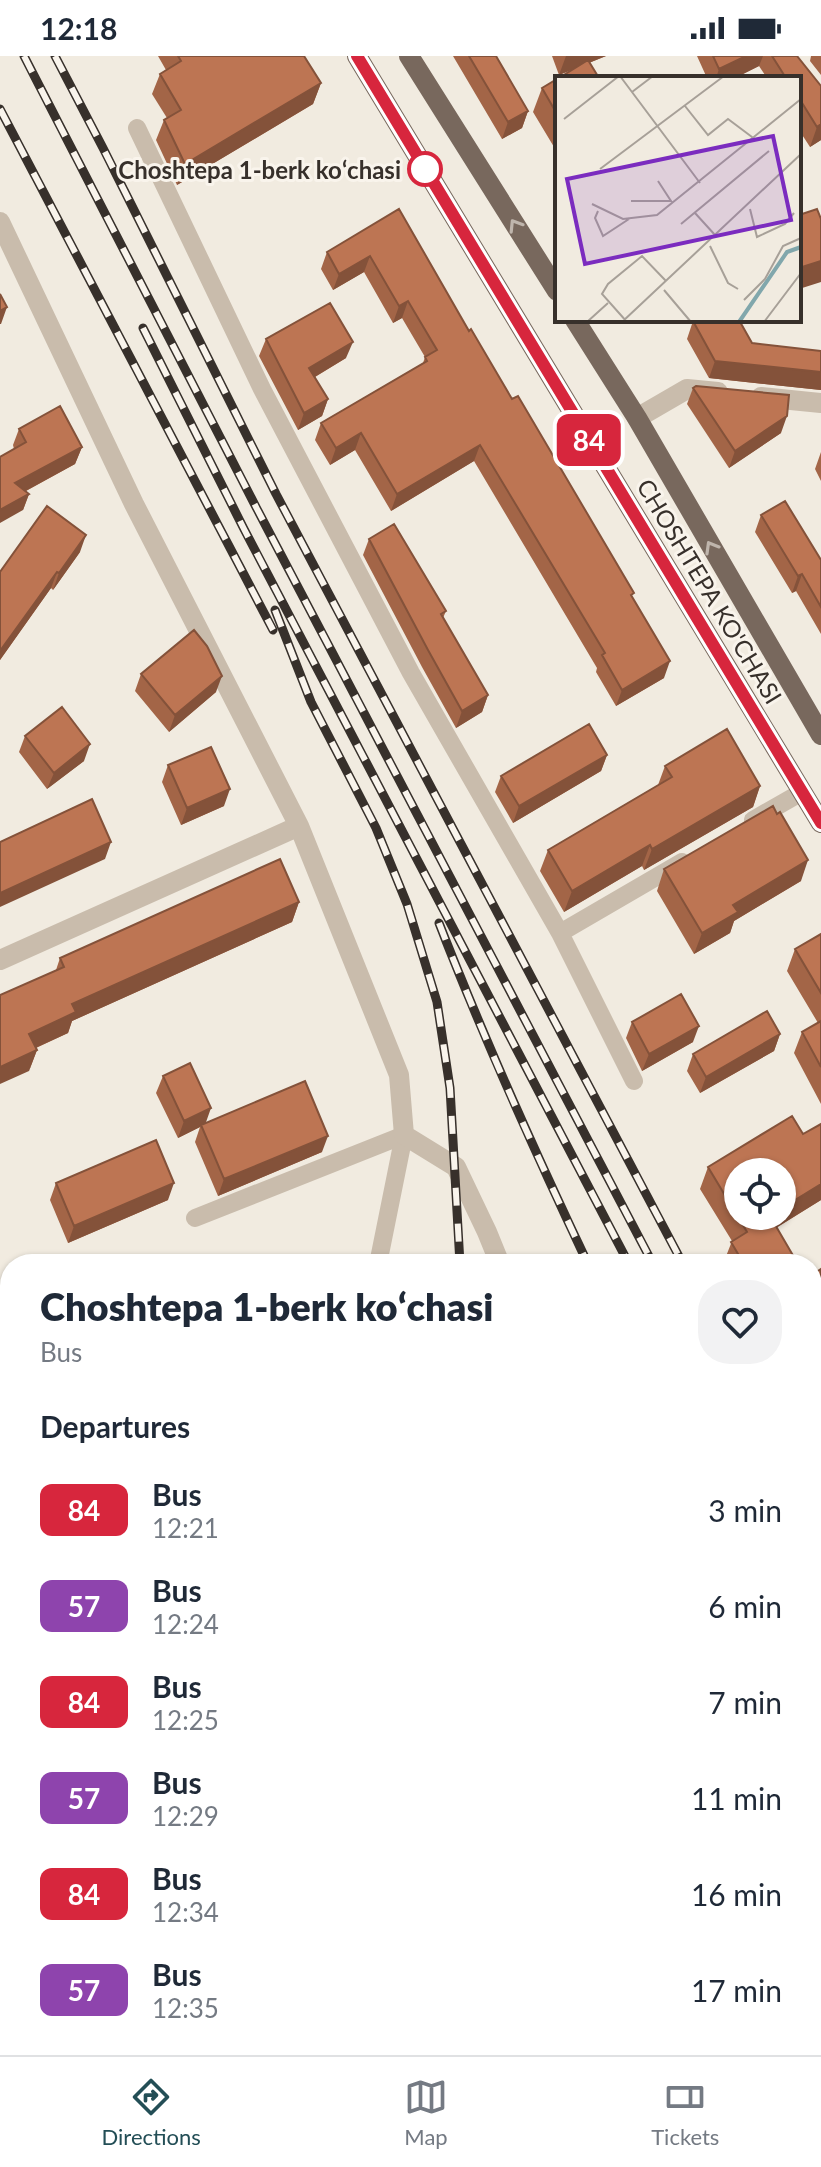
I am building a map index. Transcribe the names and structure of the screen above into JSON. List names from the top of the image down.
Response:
{
  "streets": {
    "main road": ["CHOSHTEPA KO'CHASI"]
  },
  "places": ["Choshtepa 1-berk koʻchasi"],
  "lines": ["bus line 84"],
  "page": {
    "status": "12:18",
    "on_map": "84",
    "heading": [
      ["Choshtepa 1-berk koʻchasi", "Bus"],
      "Departures"
    ],
    "list": [
      {
        "mark": "84",
        "name": "Bus",
        "note": "12:21",
        "value": "3 min"
      },
      {
        "mark": "57",
        "name": "Bus",
        "note": "12:24",
        "value": "6 min"
      },
      {
        "mark": "84",
        "name": "Bus",
        "note": "12:25",
        "value": "7 min"
      },
      {
        "mark": "57",
        "name": "Bus",
        "note": "12:29",
        "value": "11 min"
      },
      {
        "mark": "84",
        "name": "Bus",
        "note": "12:34",
        "value": "16 min"
      },
      {
        "mark": "57",
        "name": "Bus",
        "note": "12:35",
        "value": "17 min"
      }
    ],
    "tabs": ["Directions", "Map", "Tickets"]
  }
}
